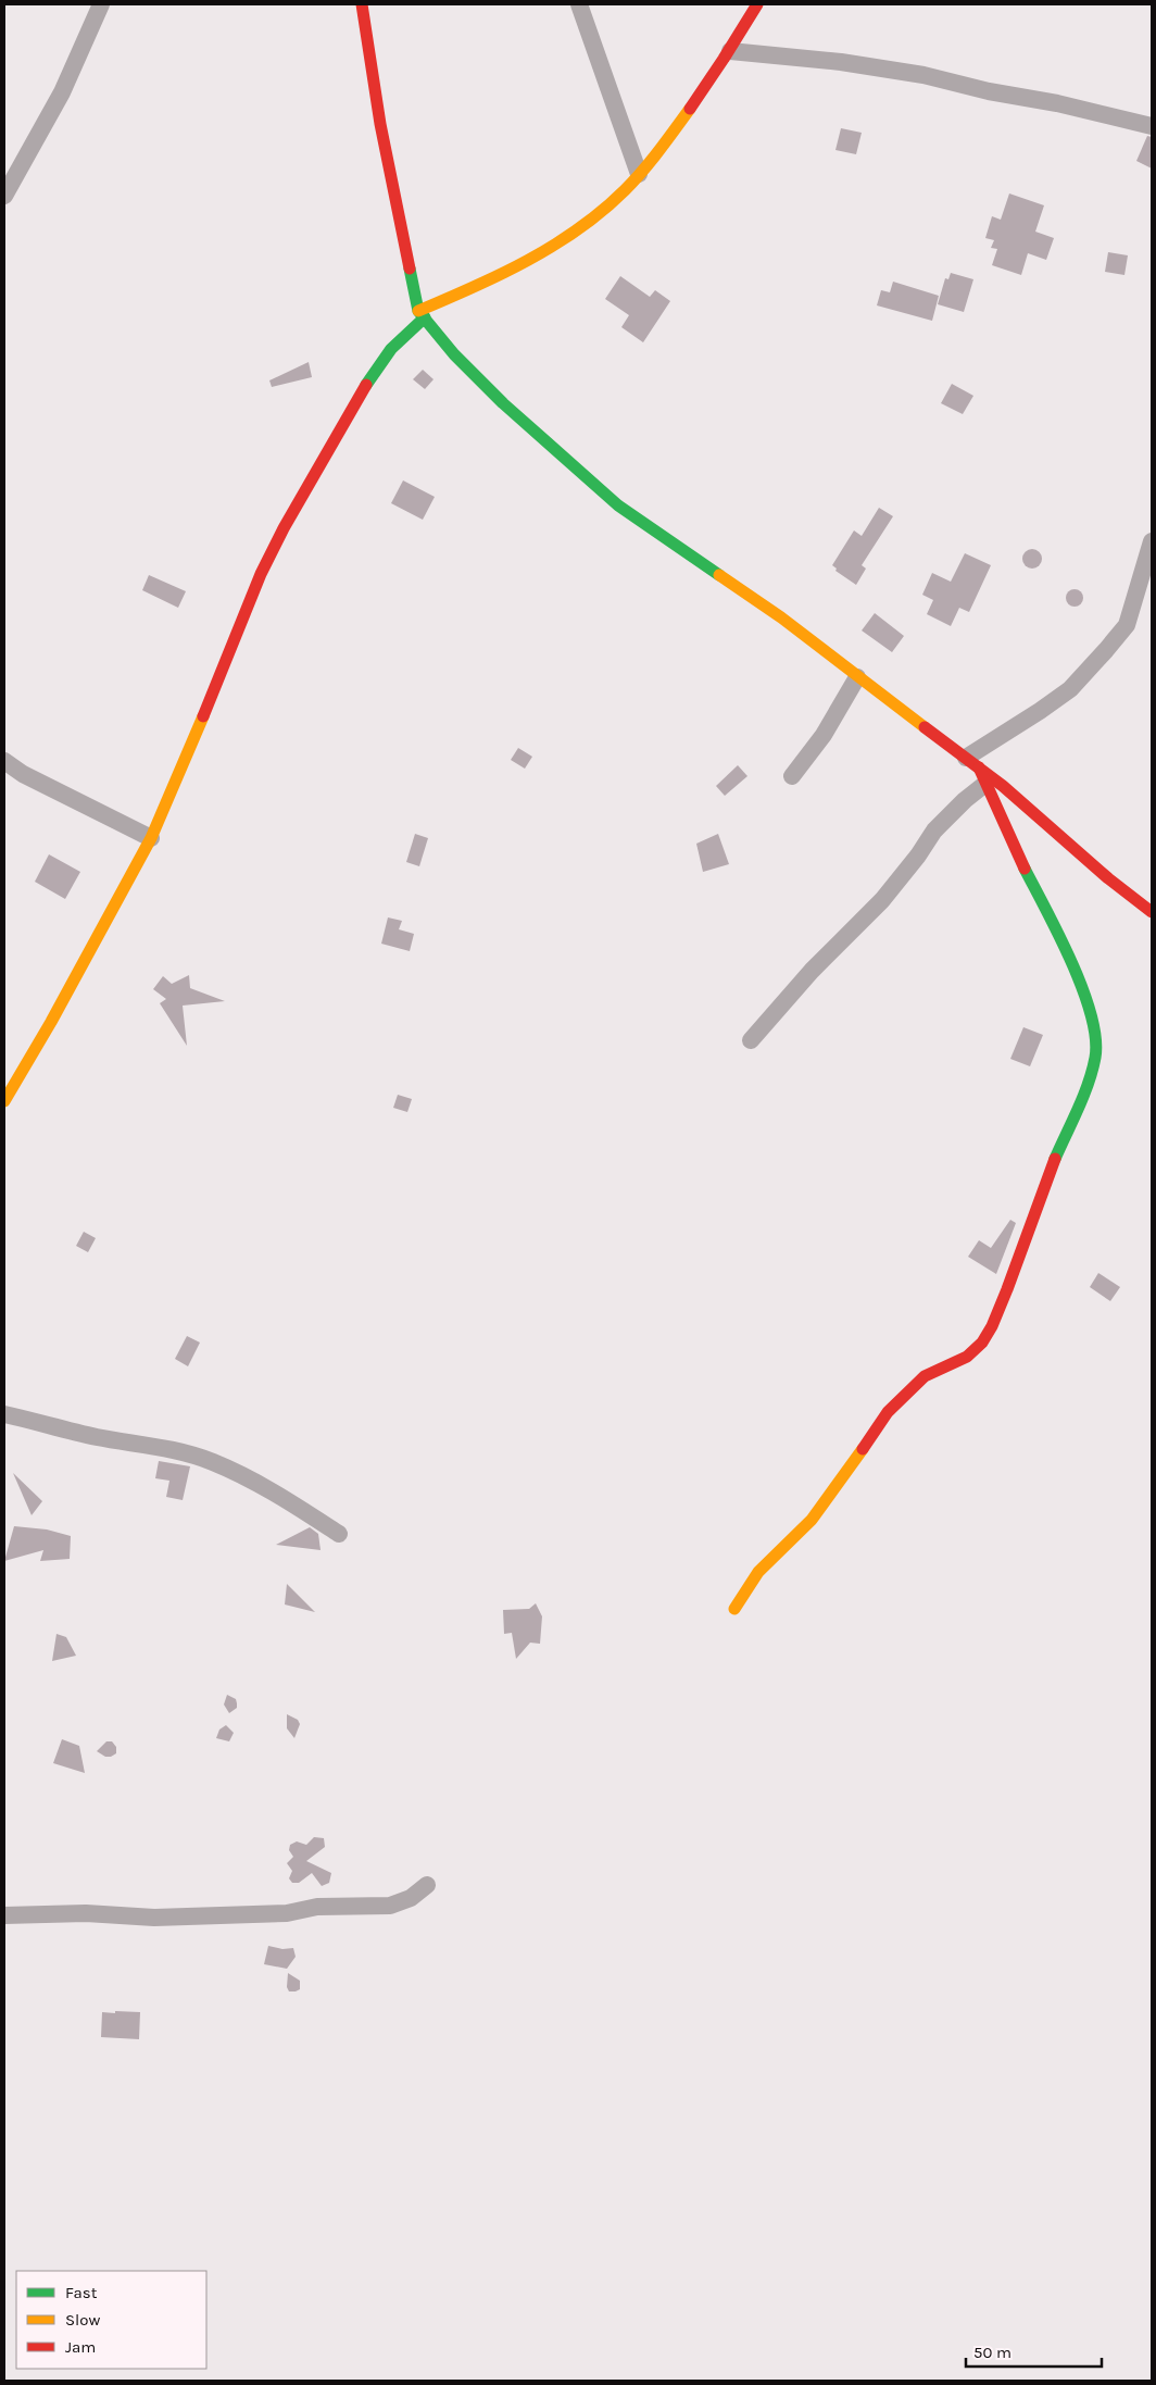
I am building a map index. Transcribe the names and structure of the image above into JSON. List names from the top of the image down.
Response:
{
  "legend": ["Fast", "Slow", "Jam"],
  "scale_bar": "50 m"
}
